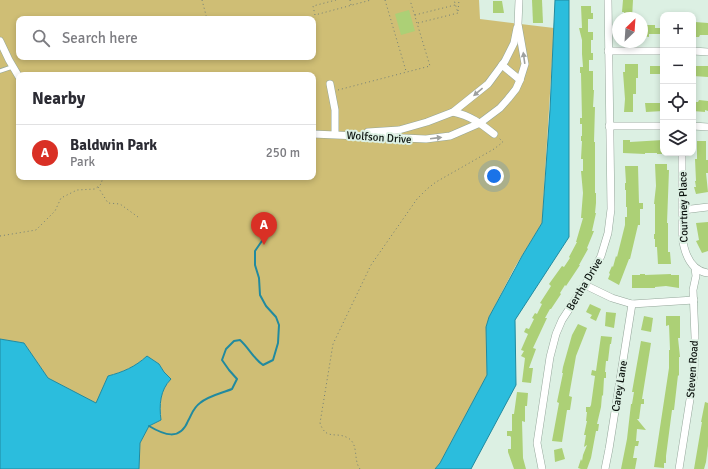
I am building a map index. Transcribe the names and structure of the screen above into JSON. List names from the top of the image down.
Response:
{
  "streets": {
    "street": [
      "Wolfson Drive",
      "Courtney Place",
      "Bertha Drive",
      "Steven Road",
      "Carey Lane"
    ]
  },
  "crossings": [
    ["Courtney Place", "Steven Road"]
  ],
  "north": "top right",
  "page": {
    "map_buttons": ["+", "−"],
    "search": "Search here",
    "heading": "Nearby",
    "list": [
      {
        "mark": "A",
        "name": "Baldwin Park",
        "note": "Park",
        "value": "250 m"
      }
    ],
    "pins": "A"
  }
}
